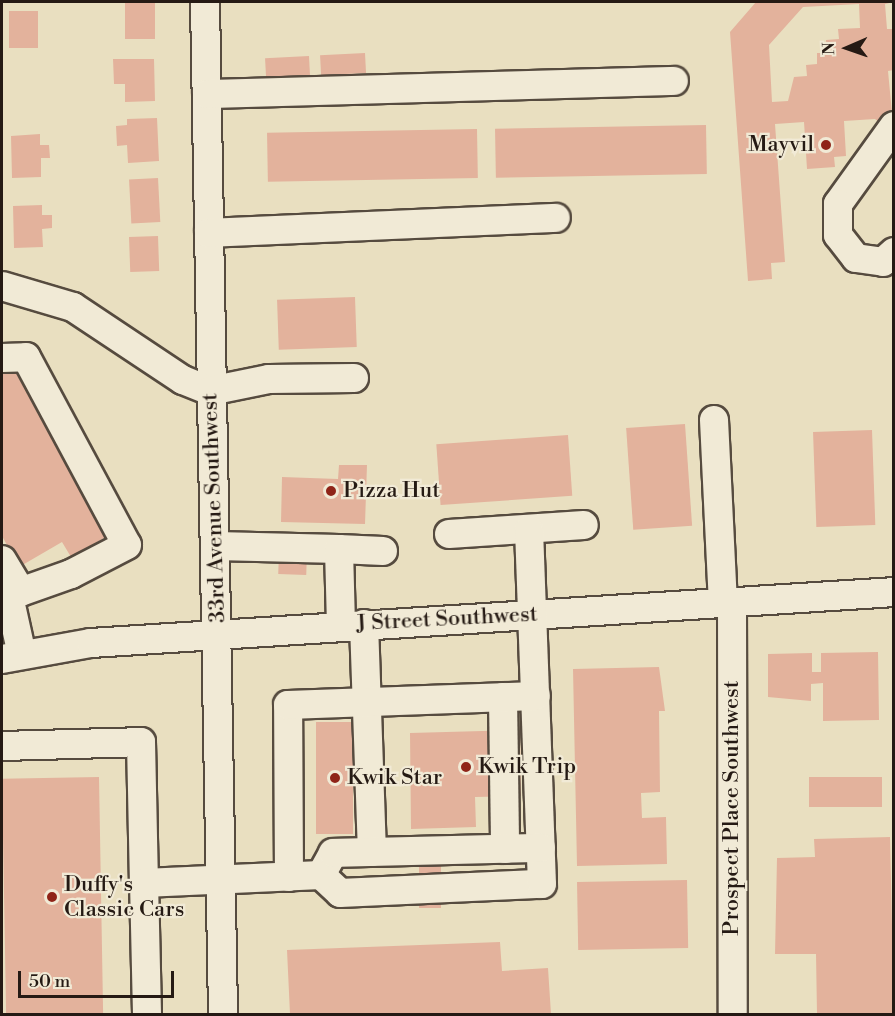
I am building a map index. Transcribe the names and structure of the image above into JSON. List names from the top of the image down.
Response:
{
  "streets": {
    "street": ["33rd Avenue Southwest", "J Street Southwest", "Prospect Place Southwest"]
  },
  "crossings": [
    ["33rd Avenue Southwest", "J Street Southwest"],
    ["J Street Southwest", "Prospect Place Southwest"]
  ],
  "places": [
    "Mayvil",
    "Pizza Hut",
    "Kwik Trip",
    "Kwik Star",
    "Duffy's Classic Cars"
  ],
  "scale_bar": "50 m",
  "north": "left"
}
